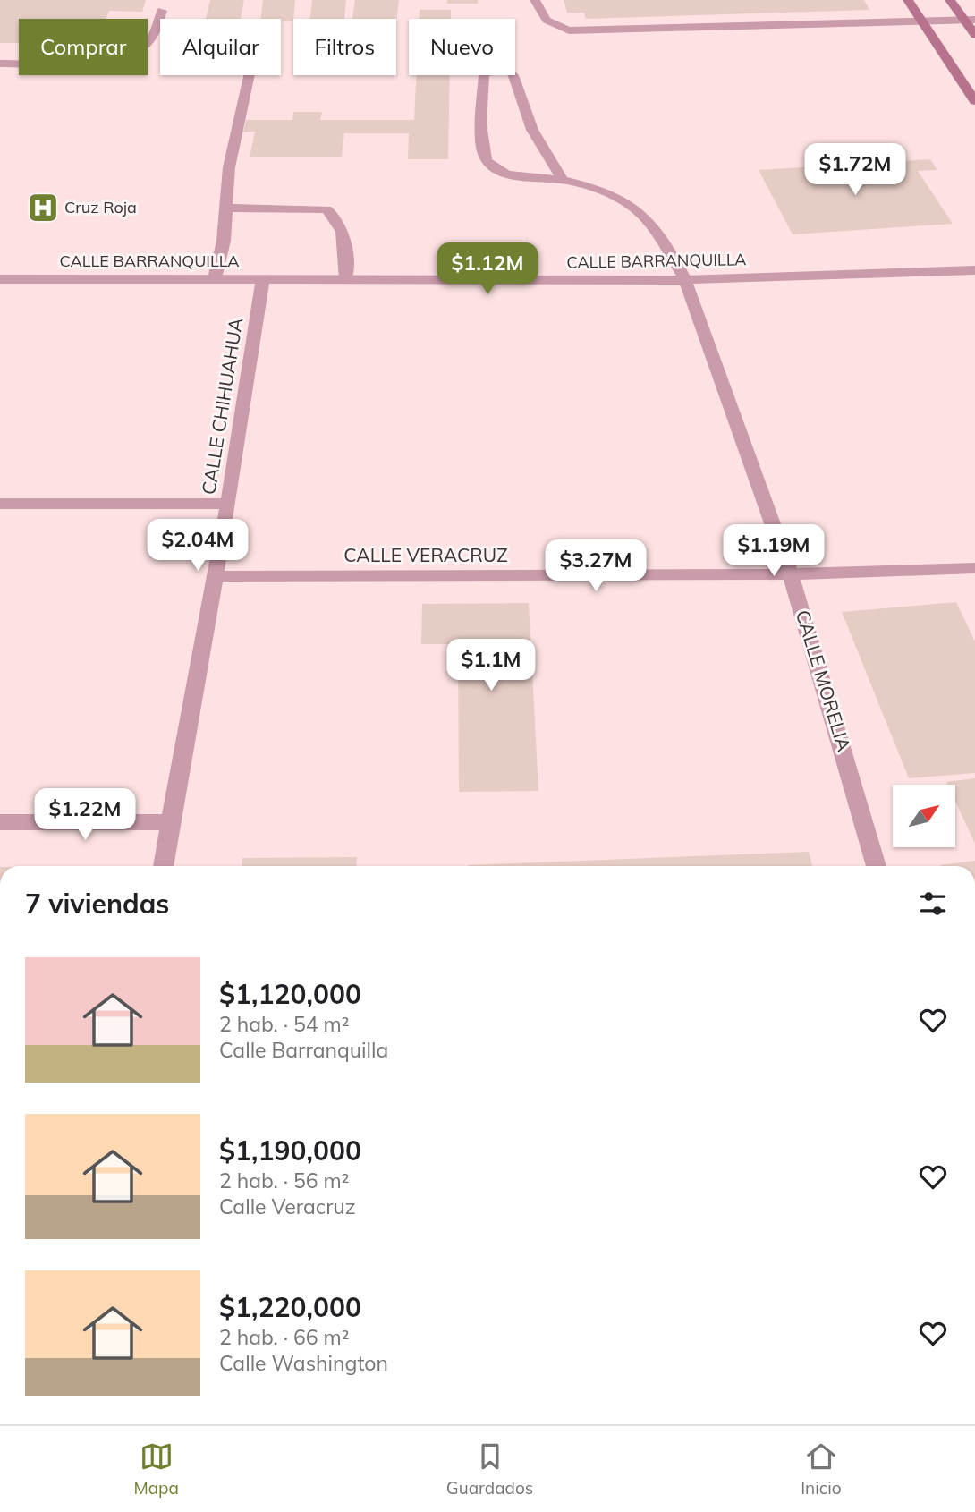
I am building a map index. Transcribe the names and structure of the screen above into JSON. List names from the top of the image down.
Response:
{
  "streets": {
    "street": [
      "CALLE BARRANQUILLA",
      "CALLE CHIHUAHUA",
      "CALLE VERACRUZ",
      "CALLE MORELIA"
    ]
  },
  "crossings": [
    ["CALLE BARRANQUILLA", "CALLE CHIHUAHUA"],
    ["CALLE BARRANQUILLA", "CALLE MORELIA"],
    ["CALLE CHIHUAHUA", "CALLE VERACRUZ"],
    ["CALLE VERACRUZ", "CALLE MORELIA"]
  ],
  "places": {
    "hospital": ["Cruz Roja"]
  },
  "north": "top right",
  "page": {
    "chip": [
      "Comprar",
      "Alquilar",
      "Filtros",
      "Nuevo"
    ],
    "price": [
      "$1.72M",
      "$1.12M",
      "$2.04M",
      "$1.19M",
      "$3.27M",
      "$1.1M",
      "$1.22M"
    ],
    "heading": "7 viviendas",
    "list": [
      {
        "name": "$1,120,000",
        "note": "2 hab. · 54 m² · Calle Barranquilla"
      },
      {
        "name": "$1,190,000",
        "note": "2 hab. · 56 m² · Calle Veracruz"
      },
      {
        "name": "$1,220,000",
        "note": "2 hab. · 66 m² · Calle Washington"
      }
    ],
    "tabs": ["Mapa", "Guardados", "Inicio"]
  }
}
